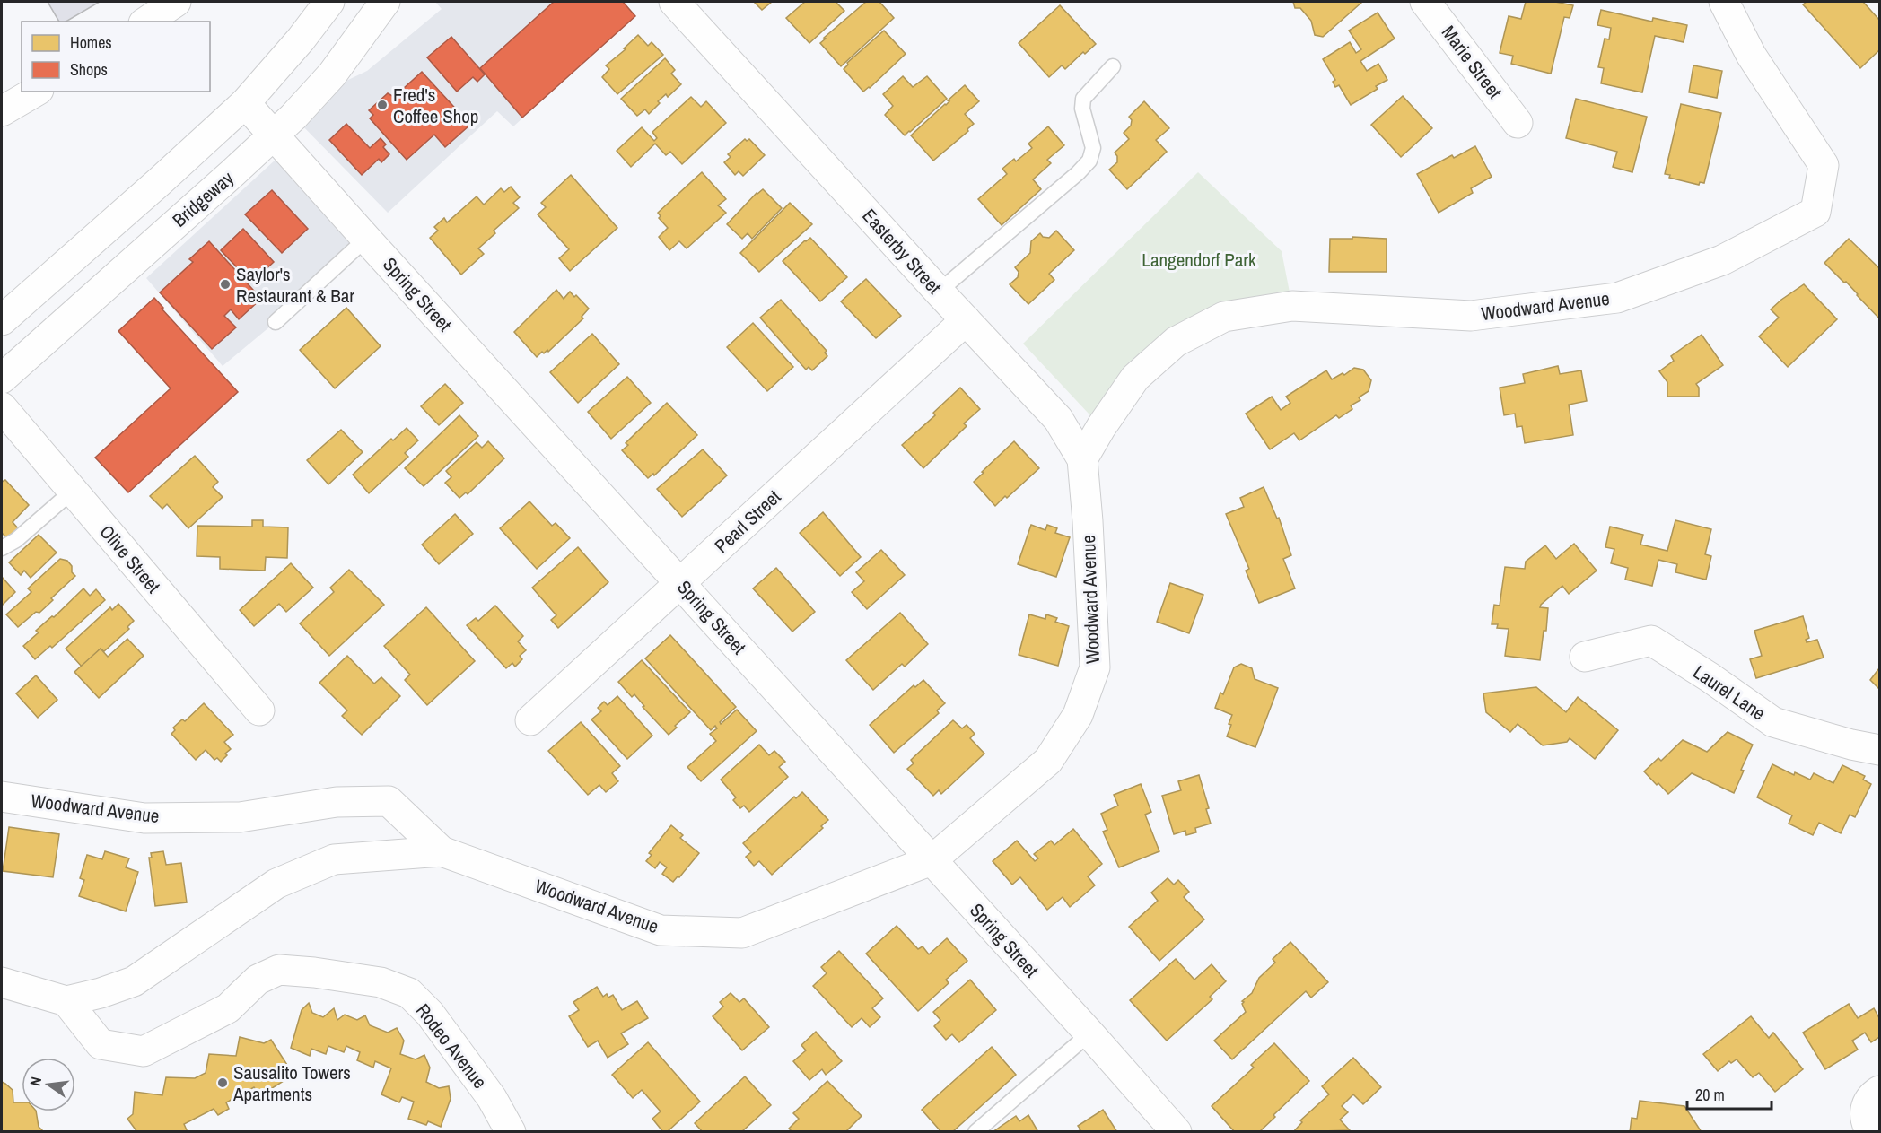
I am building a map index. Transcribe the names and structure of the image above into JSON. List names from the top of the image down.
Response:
{
  "streets": {
    "street": [
      "Marie Street",
      "Bridgeway",
      "Easterby Street",
      "Spring Street",
      "Woodward Avenue",
      "Pearl Street",
      "Olive Street",
      "Laurel Lane",
      "Rodeo Avenue"
    ]
  },
  "crossings": [
    ["Bridgeway", "Spring Street"],
    ["Easterby Street", "Woodward Avenue"],
    ["Easterby Street", "Pearl Street"],
    ["Spring Street", "Woodward Avenue"],
    ["Spring Street", "Pearl Street"]
  ],
  "parks": ["Langendorf Park"],
  "places": ["Fred's Coffee Shop", "Saylor's Restaurant & Bar", "Sausalito Towers Apartments"],
  "legend": ["Homes", "Shops"],
  "scale_bar": "20 m",
  "north": "left"
}
